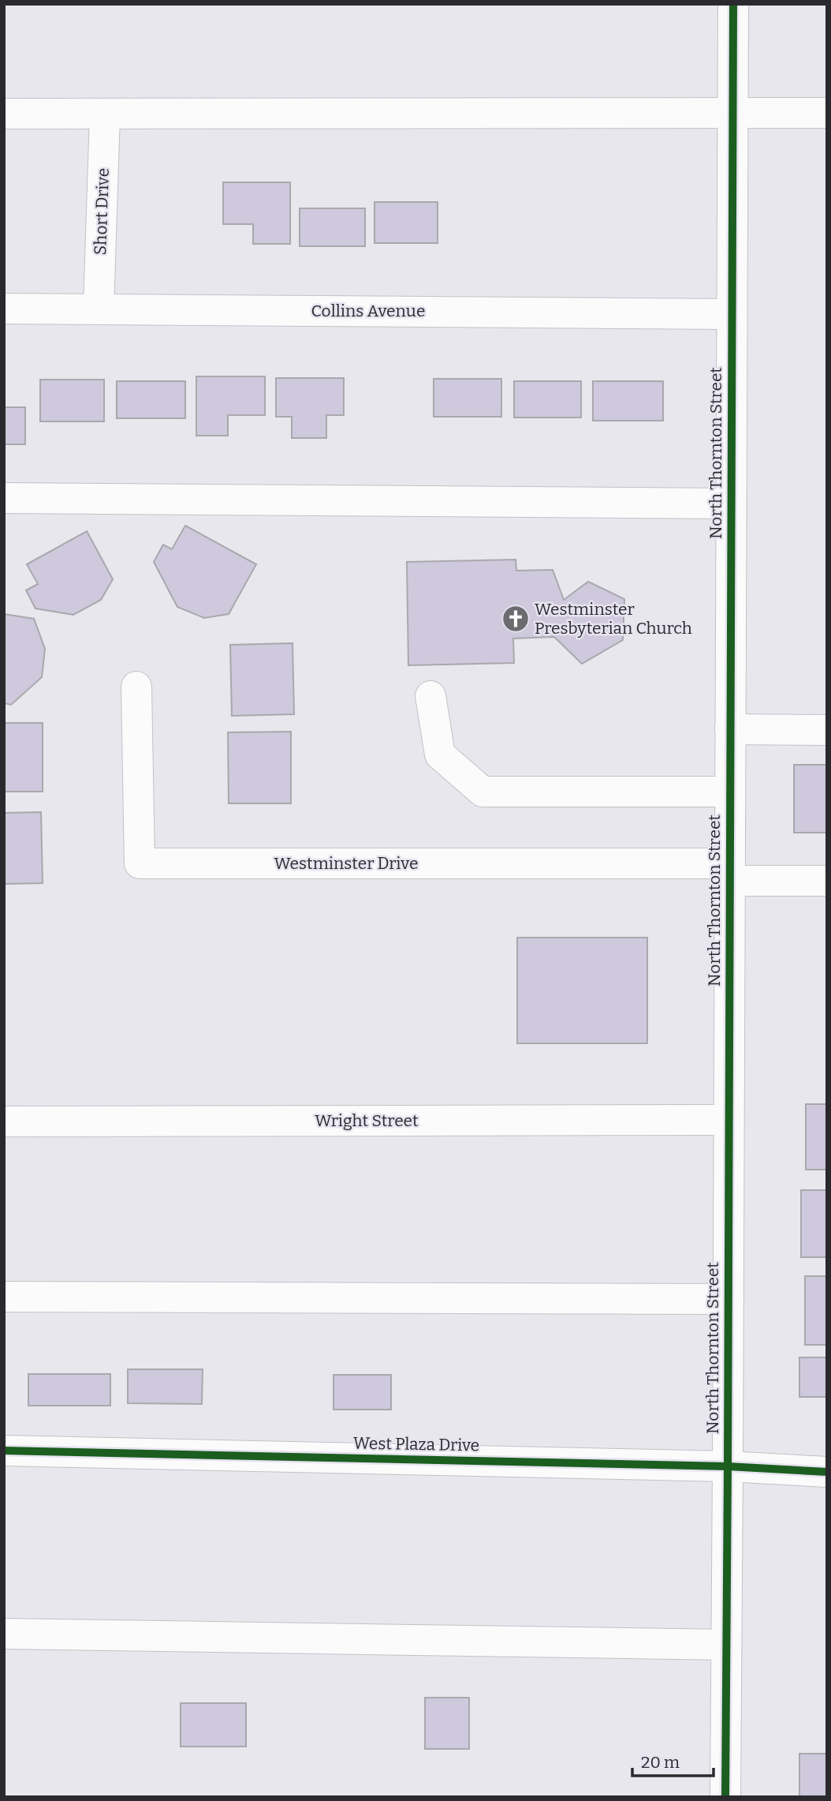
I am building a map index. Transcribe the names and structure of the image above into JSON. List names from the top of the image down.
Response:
{
  "streets": {
    "street": [
      "Short Drive",
      "Collins Avenue",
      "North Thornton Street",
      "Westminster Drive",
      "Wright Street",
      "West Plaza Drive"
    ]
  },
  "crossings": [
    ["Short Drive", "Collins Avenue"],
    ["Collins Avenue", "North Thornton Street"],
    ["North Thornton Street", "Westminster Drive"],
    ["North Thornton Street", "Wright Street"],
    ["North Thornton Street", "West Plaza Drive"]
  ],
  "places": {
    "church": ["Westminster Presbyterian Church"]
  },
  "scale_bar": "20 m"
}
